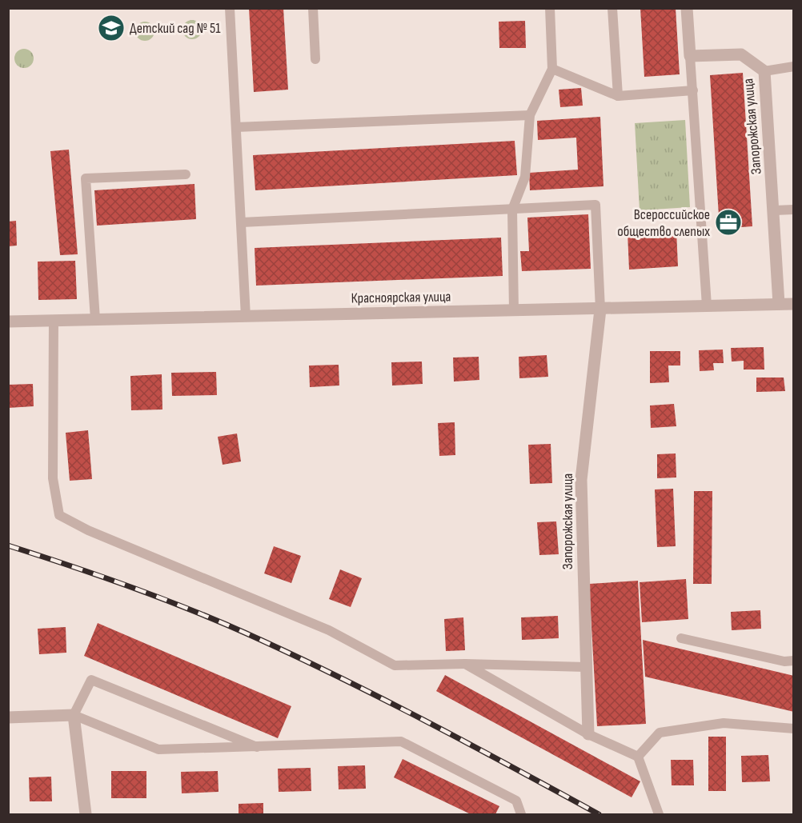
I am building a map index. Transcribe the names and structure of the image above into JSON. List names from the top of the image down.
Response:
{
  "streets": {
    "street": ["Запорожская улица", "Красноярская улица"]
  },
  "crossings": [
    ["Запорожская улица", "Красноярская улица"]
  ],
  "places": {
    "school or university": ["Детский сад № 51"],
    "office": ["Всероссийское общество слепых"]
  }
}
